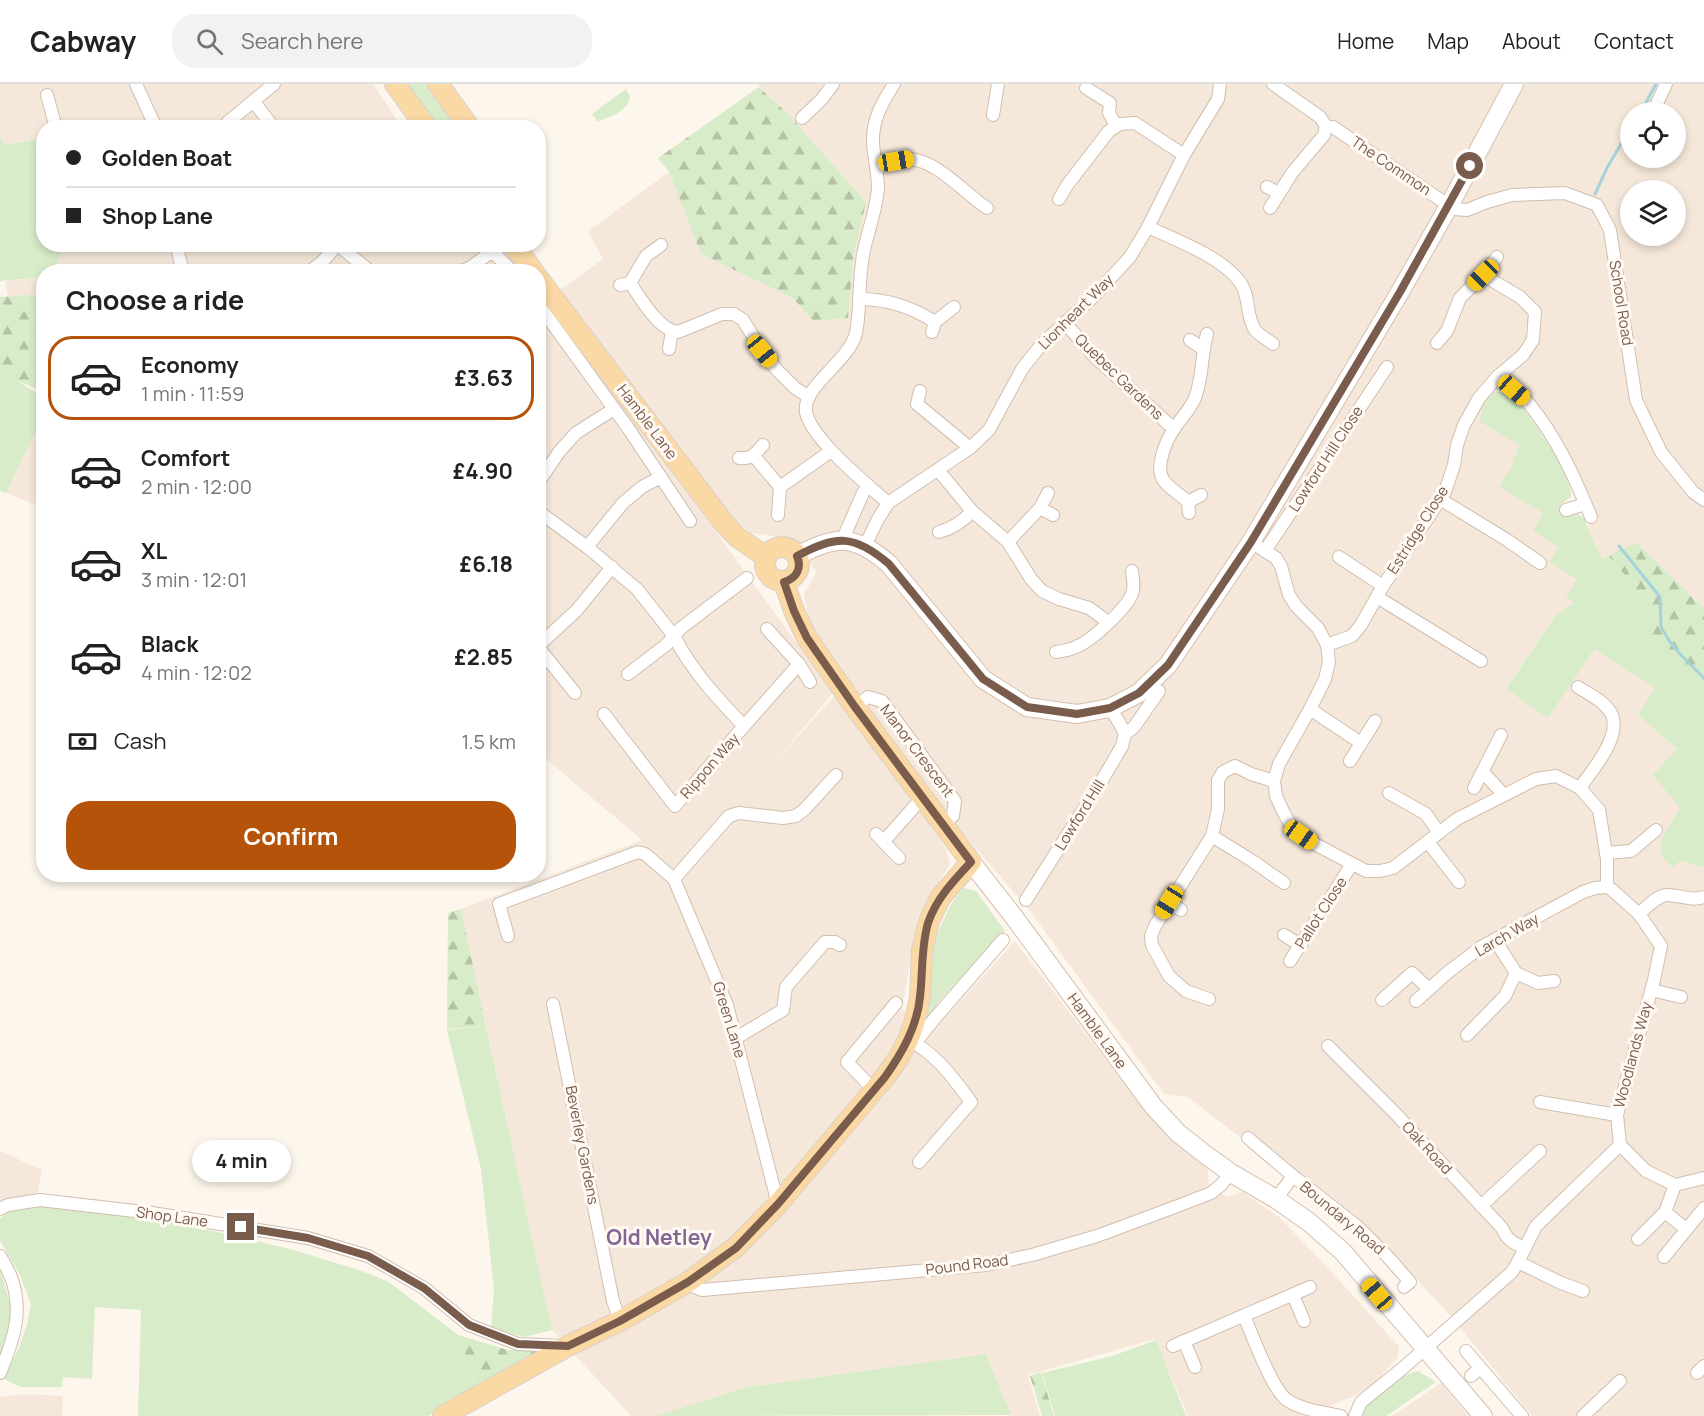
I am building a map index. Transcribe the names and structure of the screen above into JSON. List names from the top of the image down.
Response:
{
  "streets": {
    "main road": ["Hamble Lane"],
    "street": [
      "The Common",
      "School Road",
      "Lionheart Way",
      "Quebec Gardens",
      "Lowford Hill Close",
      "Estridge Close",
      "Manor Crescent",
      "Rippon Way",
      "Lowford Hill",
      "Pallot Close",
      "Larch Way",
      "Green Lane",
      "Woodlands Way",
      "Beverley Gardens",
      "Oak Road",
      "Shop Lane",
      "Boundary Road",
      "Pound Road"
    ]
  },
  "crossings": [
    ["The Common", "School Road"],
    ["Lionheart Way", "Quebec Gardens"],
    ["Hamble Lane", "Manor Crescent"],
    ["Hamble Lane", "Boundary Road"],
    ["Hamble Lane", "Pound Road"],
    ["Larch Way", "Woodlands Way"]
  ],
  "districts": ["Old Netley"],
  "page": {
    "header": "Cabway",
    "search": "Search here",
    "nav": [
      "Home",
      "Map",
      "About",
      "Contact"
    ],
    "banner": ["Golden Boat", "Shop Lane"],
    "heading": "Choose a ride",
    "list": [
      {
        "name": "Economy",
        "note": "1 min · 11:59",
        "value": "£3.63"
      },
      {
        "name": "Comfort",
        "note": "2 min · 12:00",
        "value": "£4.90"
      },
      {
        "name": "XL",
        "note": "3 min · 12:01",
        "value": "£6.18"
      },
      {
        "name": "Black",
        "note": "4 min · 12:02",
        "value": "£2.85"
      }
    ],
    "pay": ["Cash", "1.5 km"],
    "buttons": "Confirm",
    "bubble": "4 min"
  }
}
